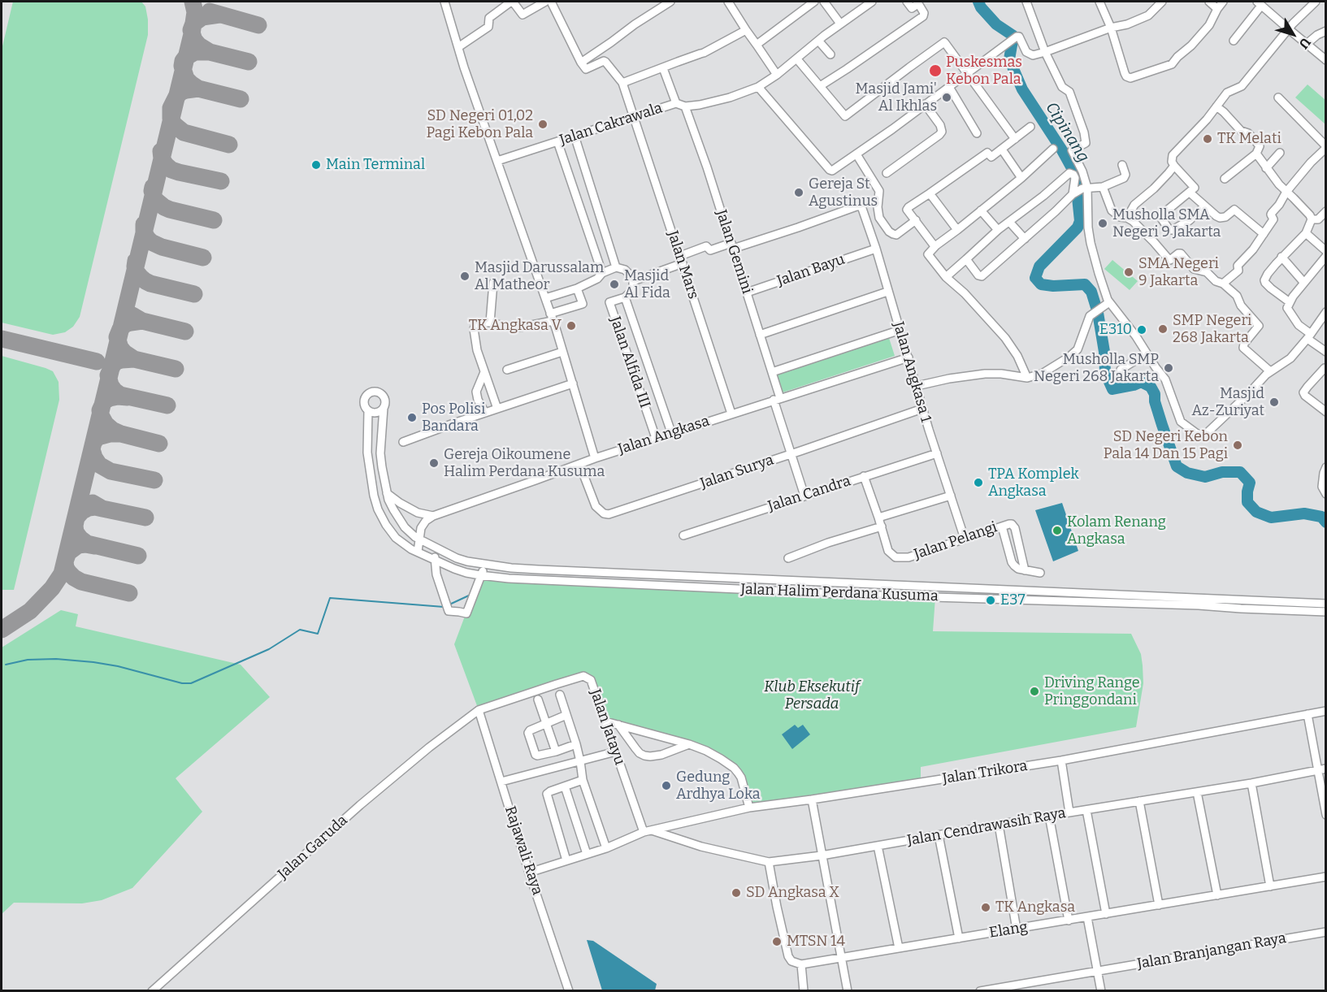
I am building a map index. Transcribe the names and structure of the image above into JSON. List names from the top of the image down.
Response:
{
  "streets": {
    "street": [
      "Jalan Cakrawala",
      "Jalan Gemini",
      "Jalan Mars",
      "Jalan Bayu",
      "Jalan Alfida III",
      "Jalan Angkasa 1",
      "Jalan Angkasa",
      "Jalan Surya",
      "Jalan Candra",
      "Jalan Pelangi",
      "Jalan Halim Perdana Kusuma",
      "Jalan Jatayu",
      "Jalan Trikora",
      "Jalan Cendrawasih Raya",
      "Jalan Garuda",
      "Rajawali Raya",
      "Elang",
      "Jalan Branjangan Raya"
    ]
  },
  "crossings": [
    ["Jalan Cakrawala", "Jalan Gemini"],
    ["Jalan Cakrawala", "Jalan Mars"],
    ["Jalan Gemini", "Jalan Bayu"],
    ["Jalan Gemini", "Jalan Angkasa 1"],
    ["Jalan Gemini", "Jalan Angkasa"],
    ["Jalan Gemini", "Jalan Surya"],
    ["Jalan Gemini", "Jalan Candra"],
    ["Jalan Mars", "Jalan Angkasa"],
    ["Jalan Bayu", "Jalan Angkasa 1"],
    ["Jalan Alfida III", "Jalan Angkasa"],
    ["Jalan Angkasa 1", "Jalan Angkasa"],
    ["Jalan Angkasa 1", "Jalan Surya"],
    ["Jalan Angkasa 1", "Jalan Candra"],
    ["Jalan Angkasa 1", "Jalan Pelangi"],
    ["Jalan Angkasa", "Jalan Surya"],
    ["Jalan Candra", "Jalan Pelangi"],
    ["Jalan Jatayu", "Jalan Trikora"],
    ["Jalan Jatayu", "Jalan Cendrawasih Raya"],
    ["Jalan Jatayu", "Jalan Garuda"],
    ["Jalan Jatayu", "Rajawali Raya"],
    ["Jalan Trikora", "Jalan Cendrawasih Raya"],
    ["Jalan Trikora", "Rajawali Raya"],
    ["Jalan Garuda", "Rajawali Raya"]
  ],
  "water": ["Cipinang"],
  "parks": ["Klub Eksekutif Persada"],
  "places": [
    "Puskesmas Kebon Pala",
    "Masjid Jami' Al Ikhlas",
    "SD Negeri 01,02 Pagi Kebon Pala",
    "TK Melati",
    "Main Terminal",
    "Gereja St Agustinus",
    "Musholla SMA Negeri 9 Jakarta",
    "SMA Negeri 9 Jakarta",
    "Masjid Darussalam Al Matheor",
    "Masjid Al Fida",
    "TK Angkasa V",
    "SMP Negeri 268 Jakarta",
    "E310",
    "Musholla SMP Negeri 268 Jakarta",
    "Masjid Az-Zuriyat",
    "Pos Polisi Bandara",
    "SD Negeri Kebon Pala 14 Dan 15 Pagi",
    "Gereja Oikoumene Halim Perdana Kusuma",
    "TPA Komplek Angkasa",
    "Kolam Renang Angkasa",
    "E37",
    "Driving Range Pringgondani",
    "Gedung Ardhya Loka",
    "SD Angkasa X",
    "TK Angkasa",
    "MTSN 14"
  ],
  "north": "bottom right"
}
